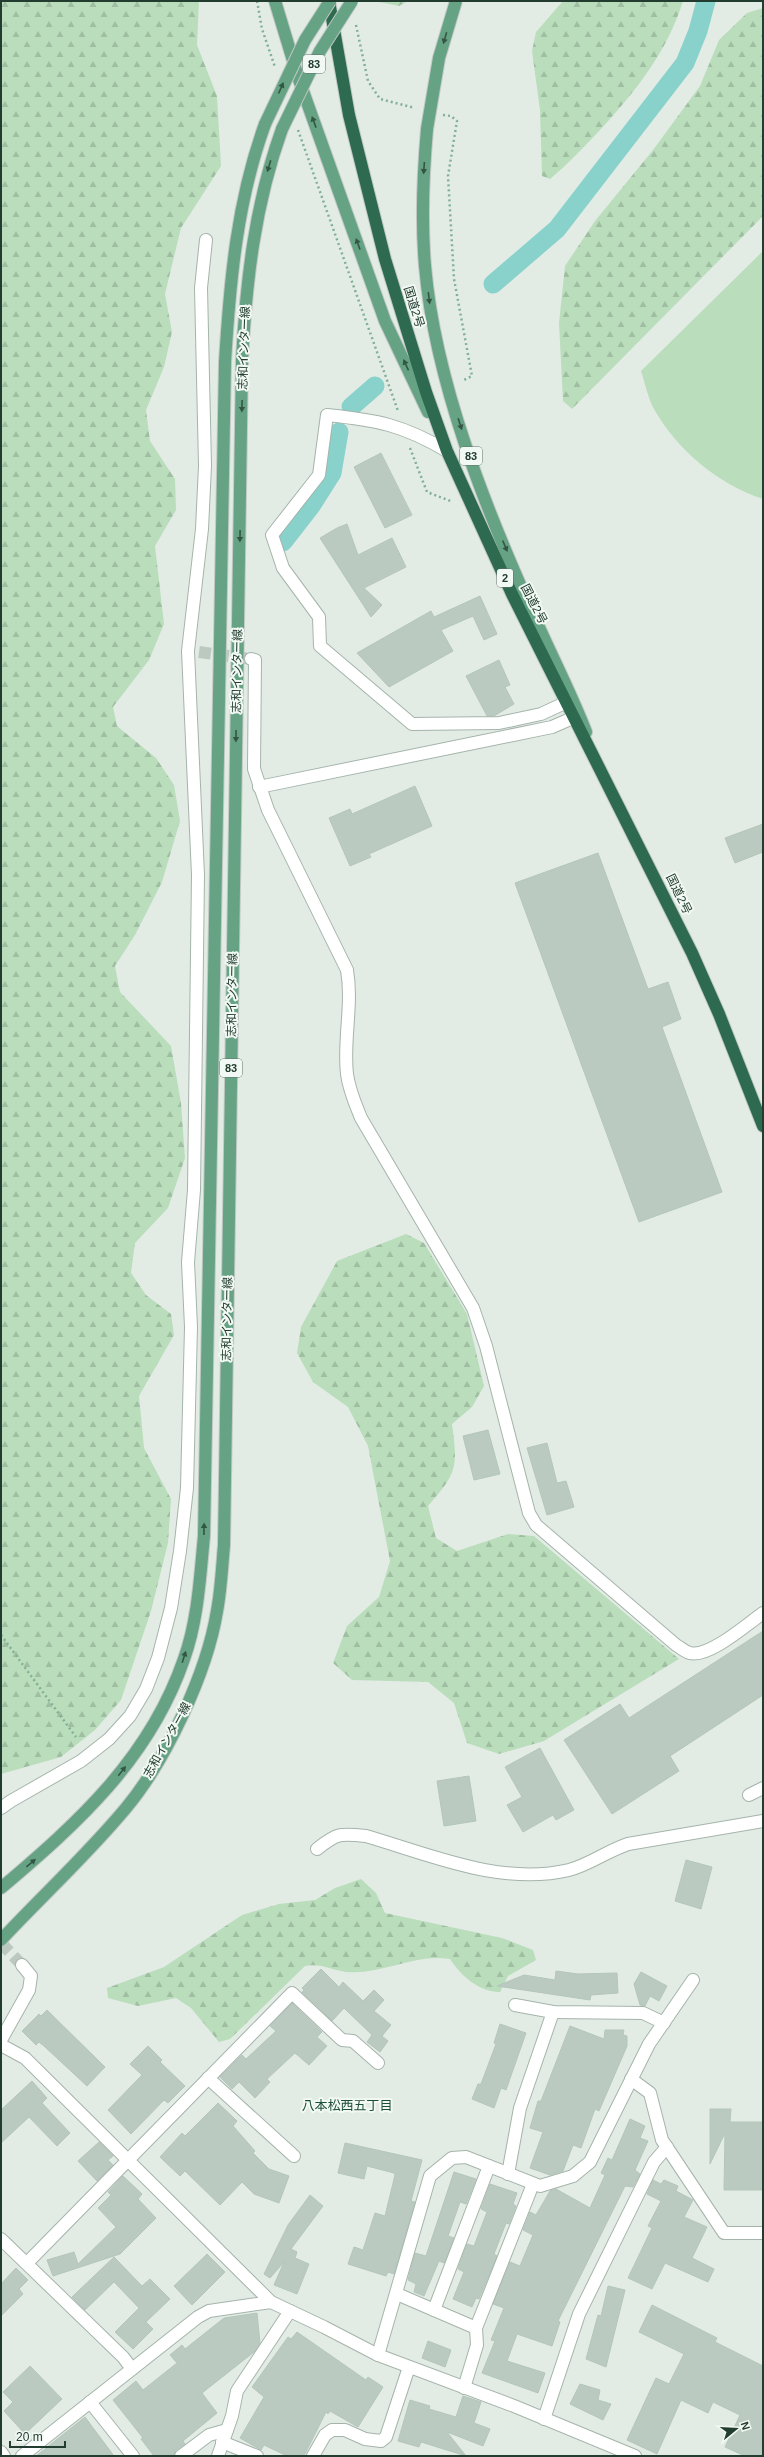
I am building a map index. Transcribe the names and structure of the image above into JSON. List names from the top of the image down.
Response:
{
  "streets": {
    "highway": ["国道2号", "2"],
    "main road": ["83", "志和インター線"]
  },
  "crossings": [
    ["83", "国道2号"],
    ["国道2号", "志和インター線"]
  ],
  "districts": ["八本松西五丁目"],
  "scale_bar": "20 m",
  "north": "right"
}
